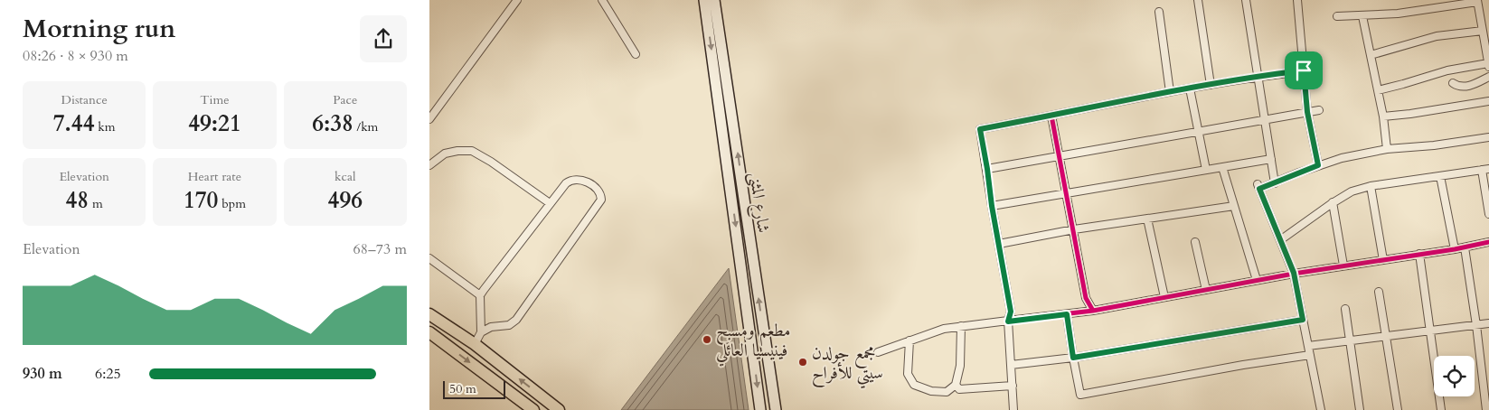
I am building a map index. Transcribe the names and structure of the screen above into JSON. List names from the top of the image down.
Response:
{
  "streets": {
    "street": ["شارع المثنى"]
  },
  "places": ["مطعم ومسبح فينيسيا العائلي", "مجمع جولدن سيتي للأفراح"],
  "scale_bar": "50 m",
  "page": {
    "heading": ["Morning run", "08:26 · 8 × 930 m"],
    "stats": [
      ["Distance", "7.44 km"],
      ["Time", "49:21"],
      ["Pace", "6:38 /km"],
      ["Elevation", "48 m"],
      ["Heart rate", "170 bpm"],
      ["kcal", "496"]
    ],
    "chart": ["Elevation", "68–73 m"],
    "list": [
      {
        "name": "930 m",
        "note": "6:25"
      }
    ],
    "scale": "50 m"
  }
}
